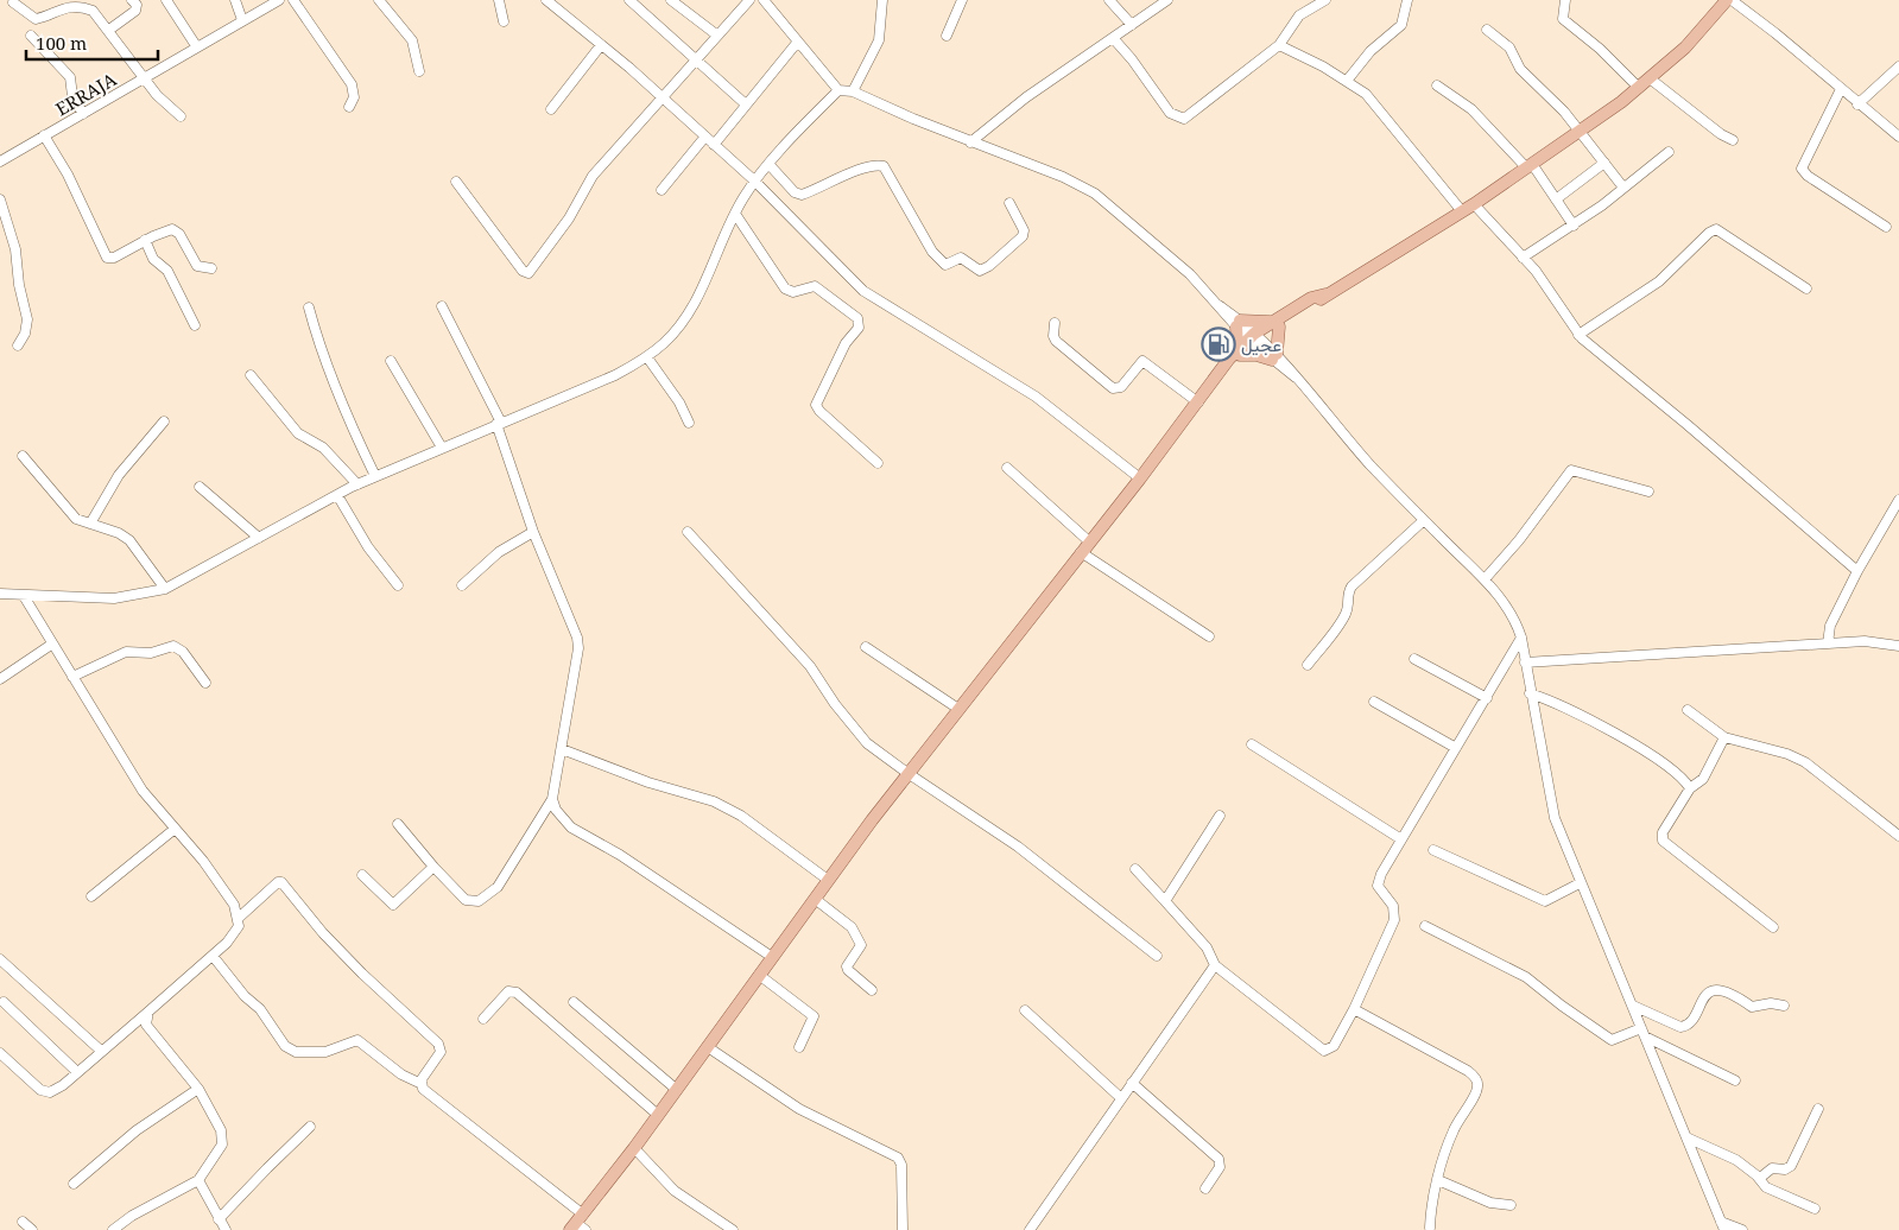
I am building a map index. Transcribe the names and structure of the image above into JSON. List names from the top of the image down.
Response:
{
  "streets": {
    "street": ["ERRAJA"]
  },
  "places": {
    "fuel station": ["عجيل"]
  },
  "scale_bar": "100 m"
}
